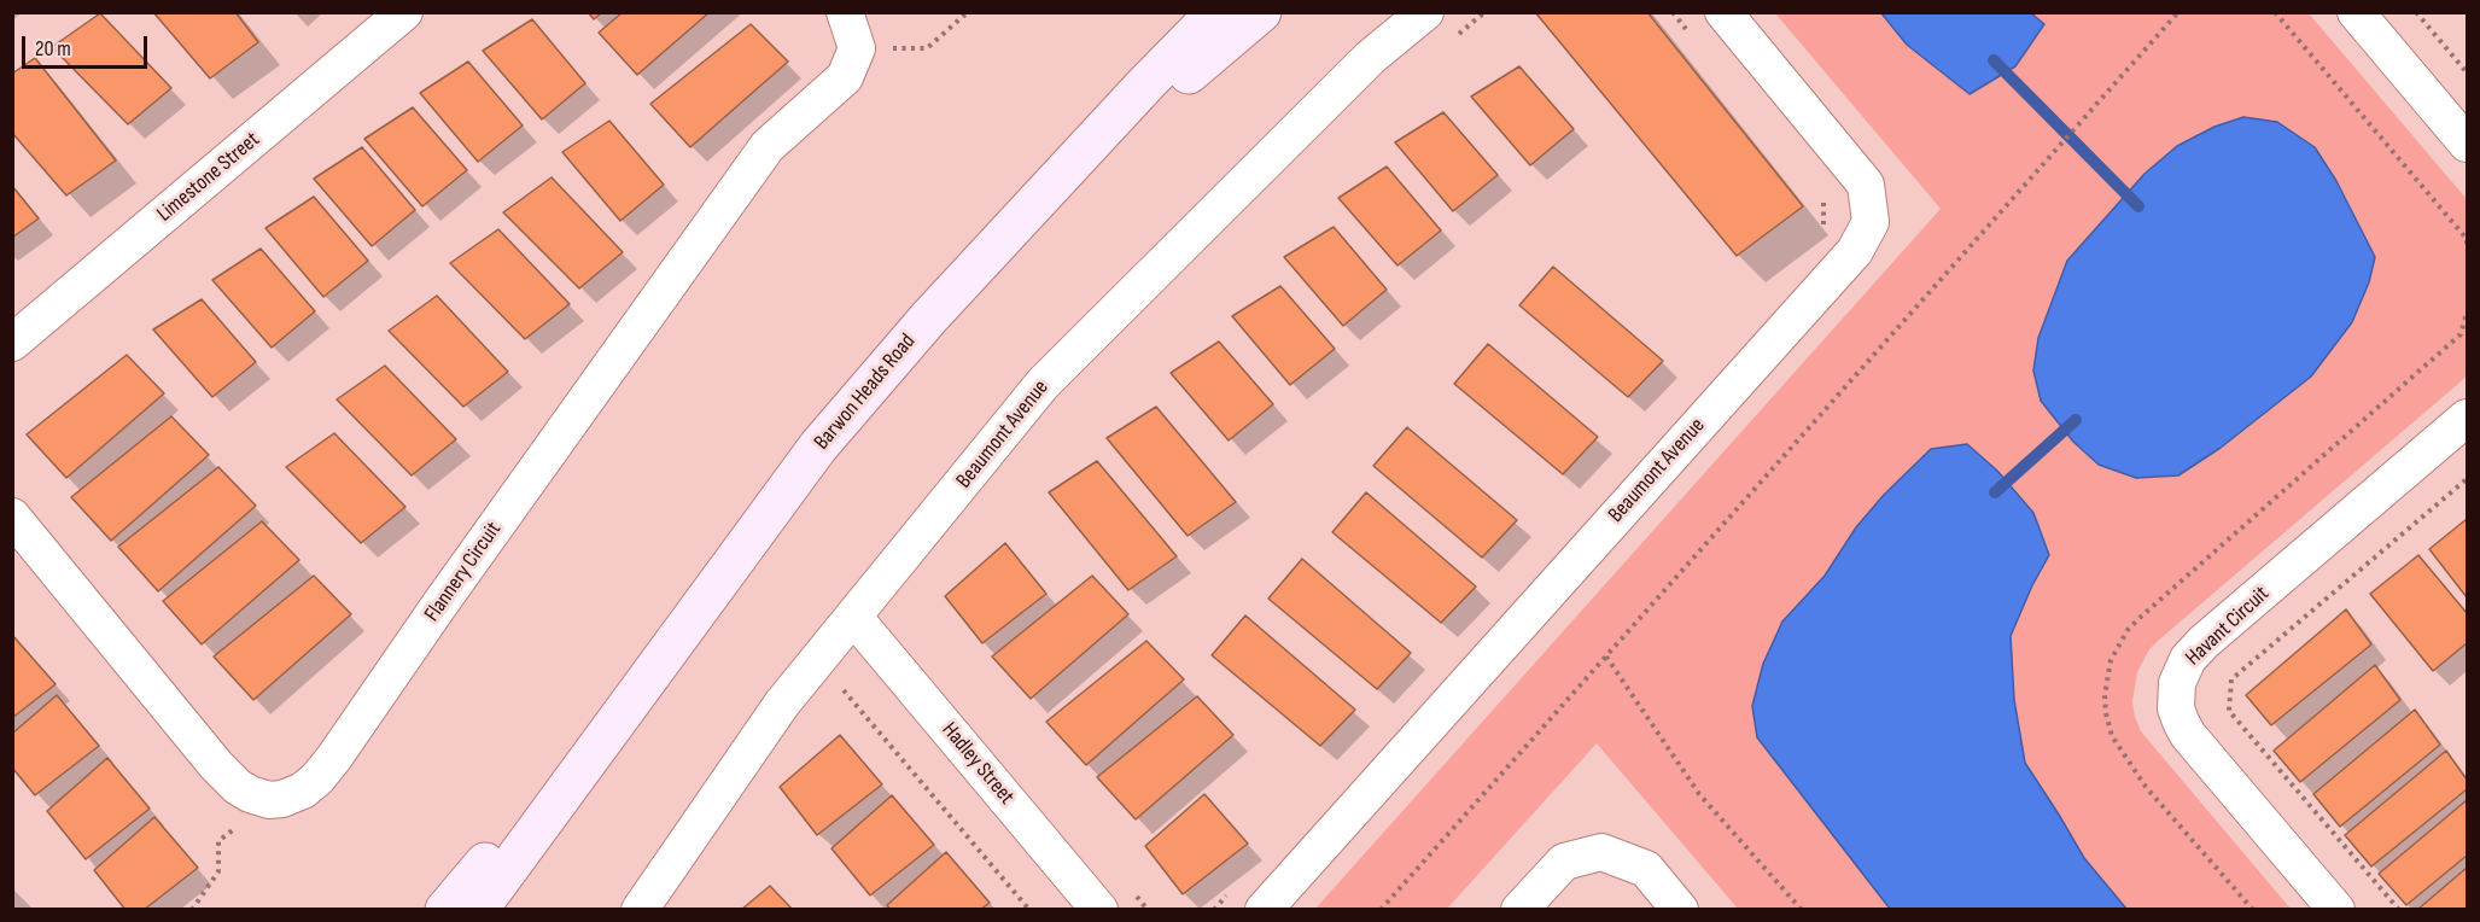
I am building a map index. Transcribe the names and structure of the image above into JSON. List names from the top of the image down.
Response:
{
  "streets": {
    "main road": ["Barwon Heads Road"],
    "street": [
      "Limestone Street",
      "Beaumont Avenue",
      "Flannery Circuit",
      "Havant Circuit",
      "Hadley Street"
    ]
  },
  "crossings": [
    ["Beaumont Avenue", "Hadley Street"]
  ],
  "scale_bar": "20 m"
}
